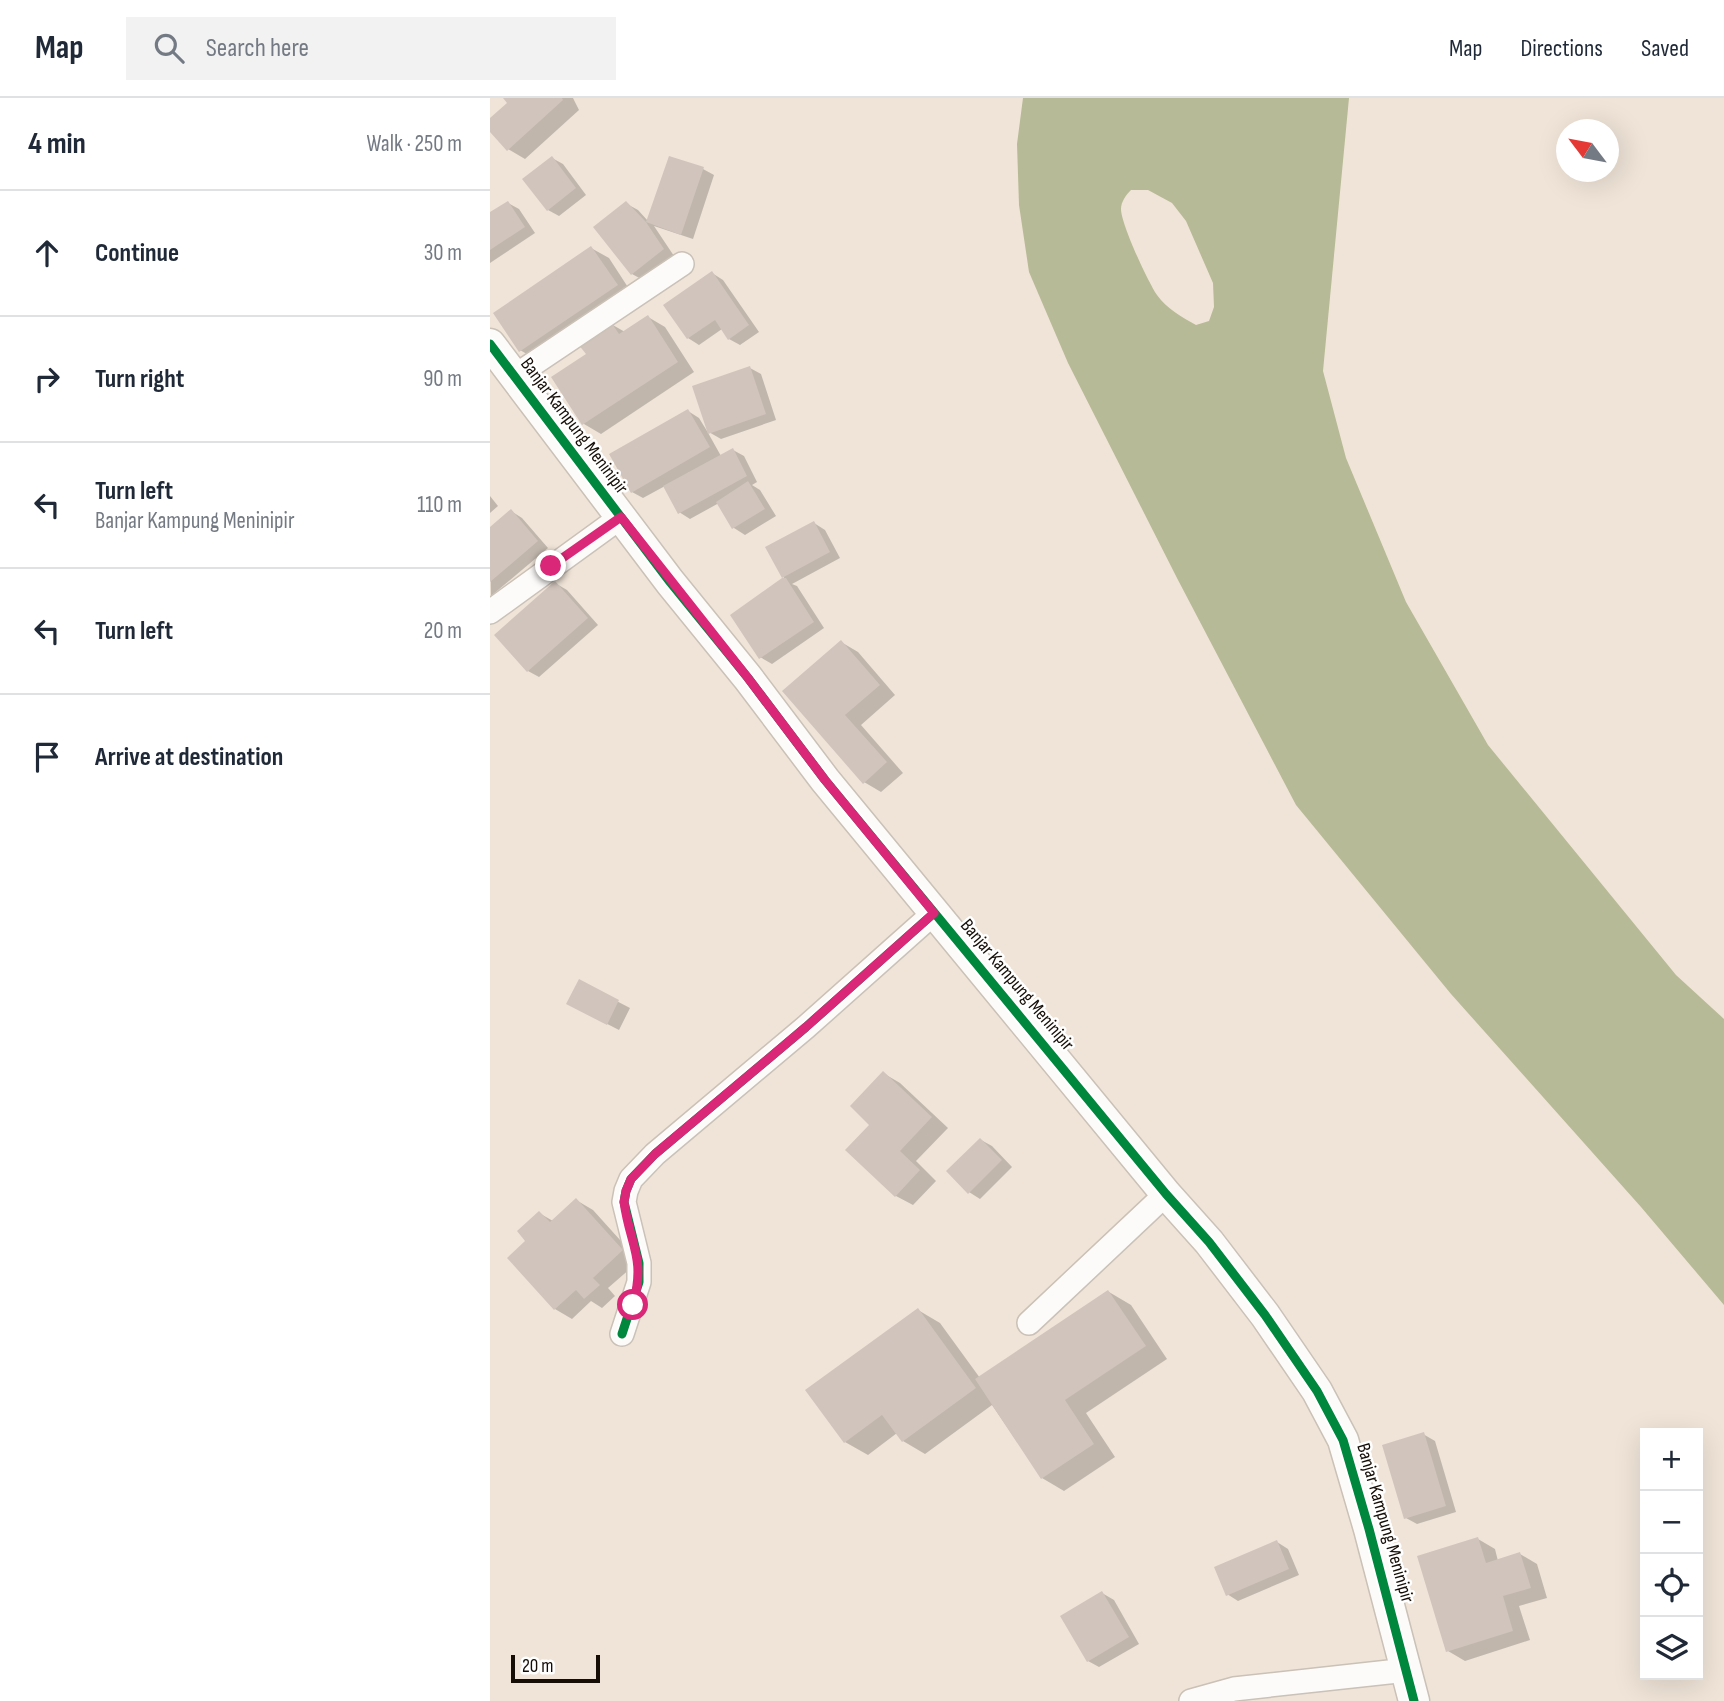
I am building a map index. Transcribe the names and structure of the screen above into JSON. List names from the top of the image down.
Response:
{
  "streets": {
    "street": ["Banjar Kampung Meninipir"]
  },
  "scale_bar": "20 m",
  "north": "top left",
  "page": {
    "header": "Map",
    "search": "Search here",
    "nav": ["Map", "Directions", "Saved"],
    "heading": ["4 min", "Walk · 250 m"],
    "list": [
      ["Continue", "30 m"],
      ["Turn right", "90 m"],
      ["Turn left", "Banjar Kampung Meninipir", "110 m"],
      ["Turn left", "20 m"],
      "Arrive at destination"
    ],
    "map_buttons": ["+", "−"],
    "scale": "20 m"
  }
}
